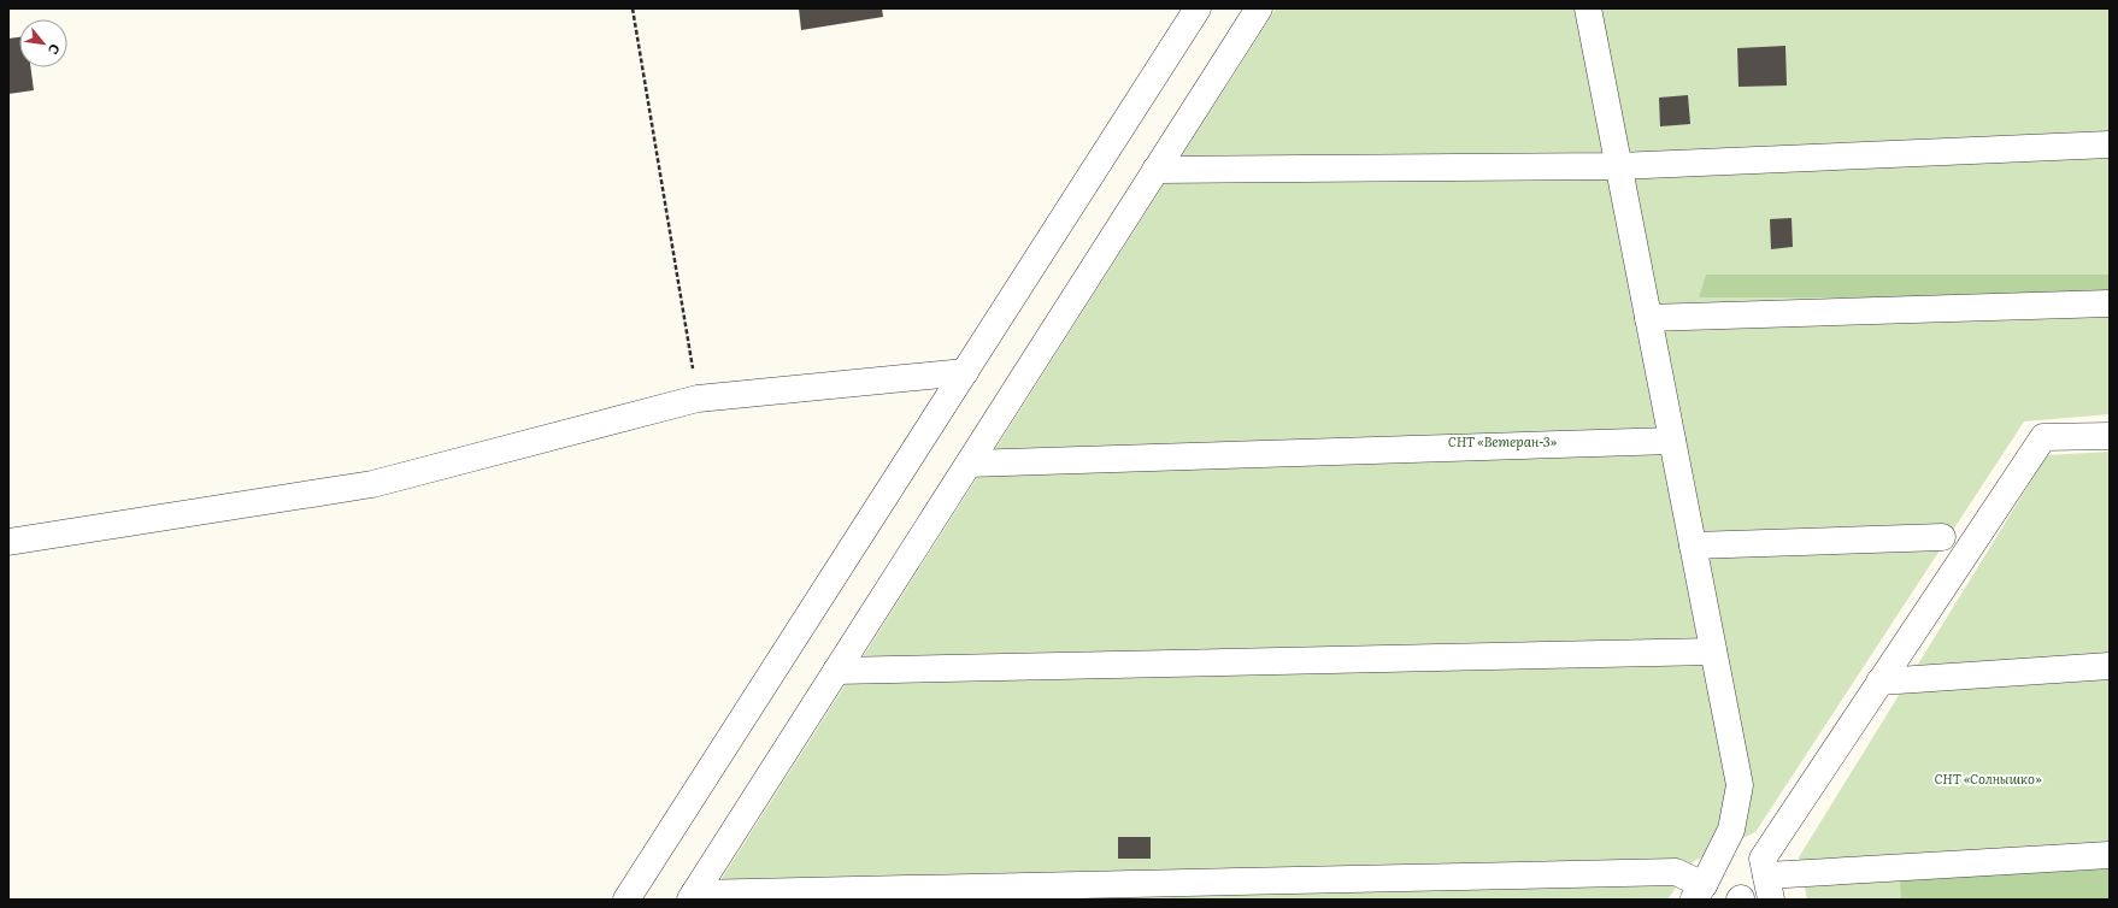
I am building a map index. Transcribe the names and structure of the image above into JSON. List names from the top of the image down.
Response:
{
  "parks": ["СНТ «Ветеран-3»", "СНТ «Солнышко»"],
  "north": "bottom right"
}
